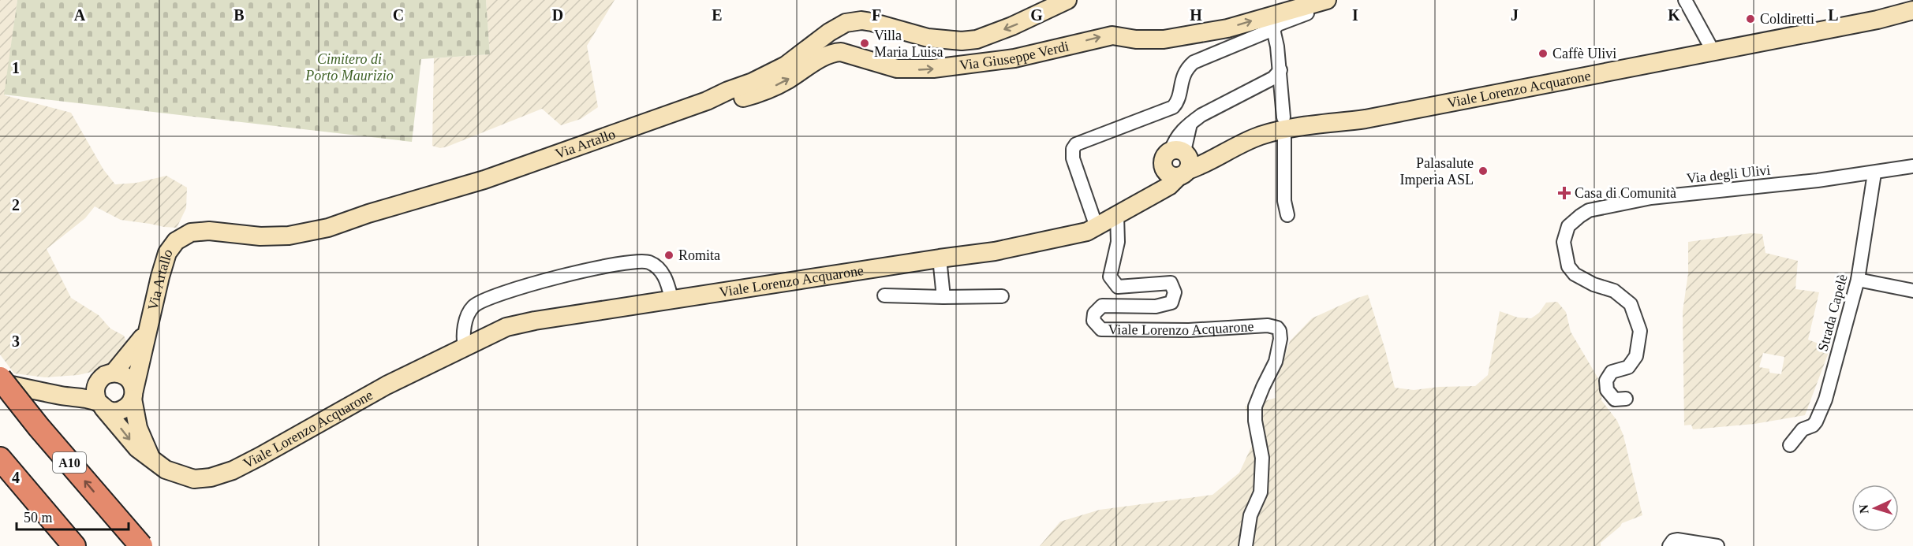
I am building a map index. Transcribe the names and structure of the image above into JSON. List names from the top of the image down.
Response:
{
  "streets": {
    "highway": ["A10"],
    "street": [
      "Via Giuseppe Verdi",
      "Viale Lorenzo Acquarone",
      "Via Artallo",
      "Via degli Ulivi",
      "Strada Capelè"
    ]
  },
  "crossings": [
    ["Via Giuseppe Verdi", "Via Artallo"],
    ["Viale Lorenzo Acquarone", "Via Artallo"],
    ["Via degli Ulivi", "Strada Capelè"]
  ],
  "one_way": ["Via Giuseppe Verdi"],
  "parks": ["Cimitero di Porto Maurizio"],
  "places": {
    "other": [
      "Coldiretti",
      "Villa Maria Luisa",
      "Caffè Ulivi",
      "Palasalute Imperia ASL",
      "Romita"
    ],
    "health": ["Casa di Comunità"]
  },
  "scale_bar": "50 m",
  "north": "left",
  "grid": {
    "columns": [
      "A",
      "B",
      "C",
      "D",
      "E",
      "F",
      "G",
      "H",
      "I",
      "J",
      "K",
      "L"
    ],
    "rows": [
      "1",
      "2",
      "3",
      "4"
    ]
  }
}
